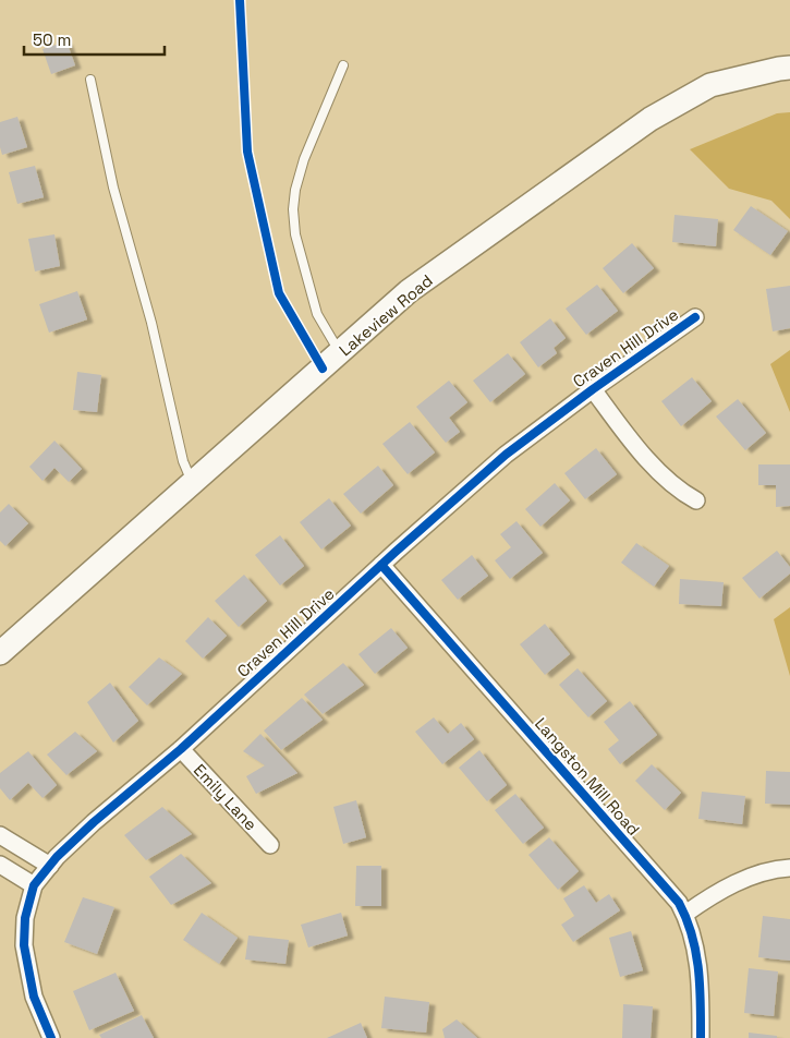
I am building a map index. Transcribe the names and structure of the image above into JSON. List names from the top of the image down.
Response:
{
  "streets": {
    "main road": ["Lakeview Road"],
    "street": ["Craven Hill Drive", "Langston Mill Road", "Emily Lane"]
  },
  "crossings": [
    ["Craven Hill Drive", "Langston Mill Road"],
    ["Craven Hill Drive", "Emily Lane"]
  ],
  "scale_bar": "50 m"
}
